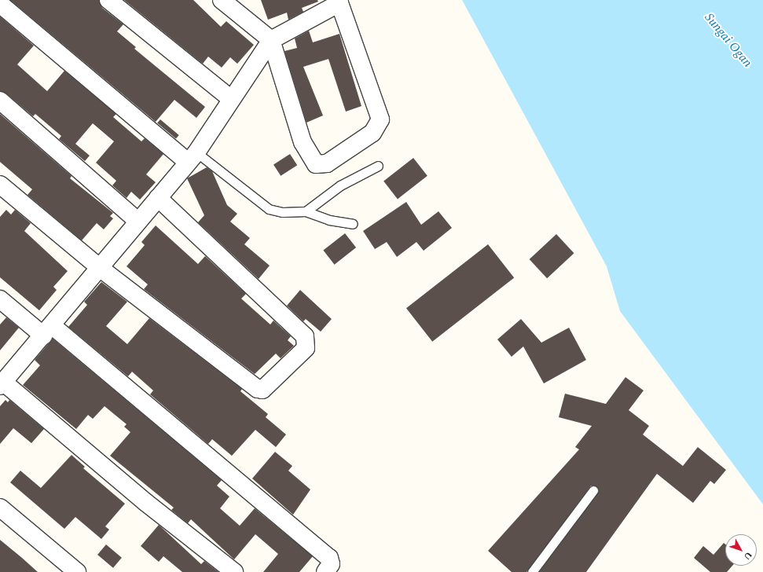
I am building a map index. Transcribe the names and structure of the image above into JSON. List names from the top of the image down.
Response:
{
  "water": ["Sungai Ogan"],
  "north": "bottom right"
}
